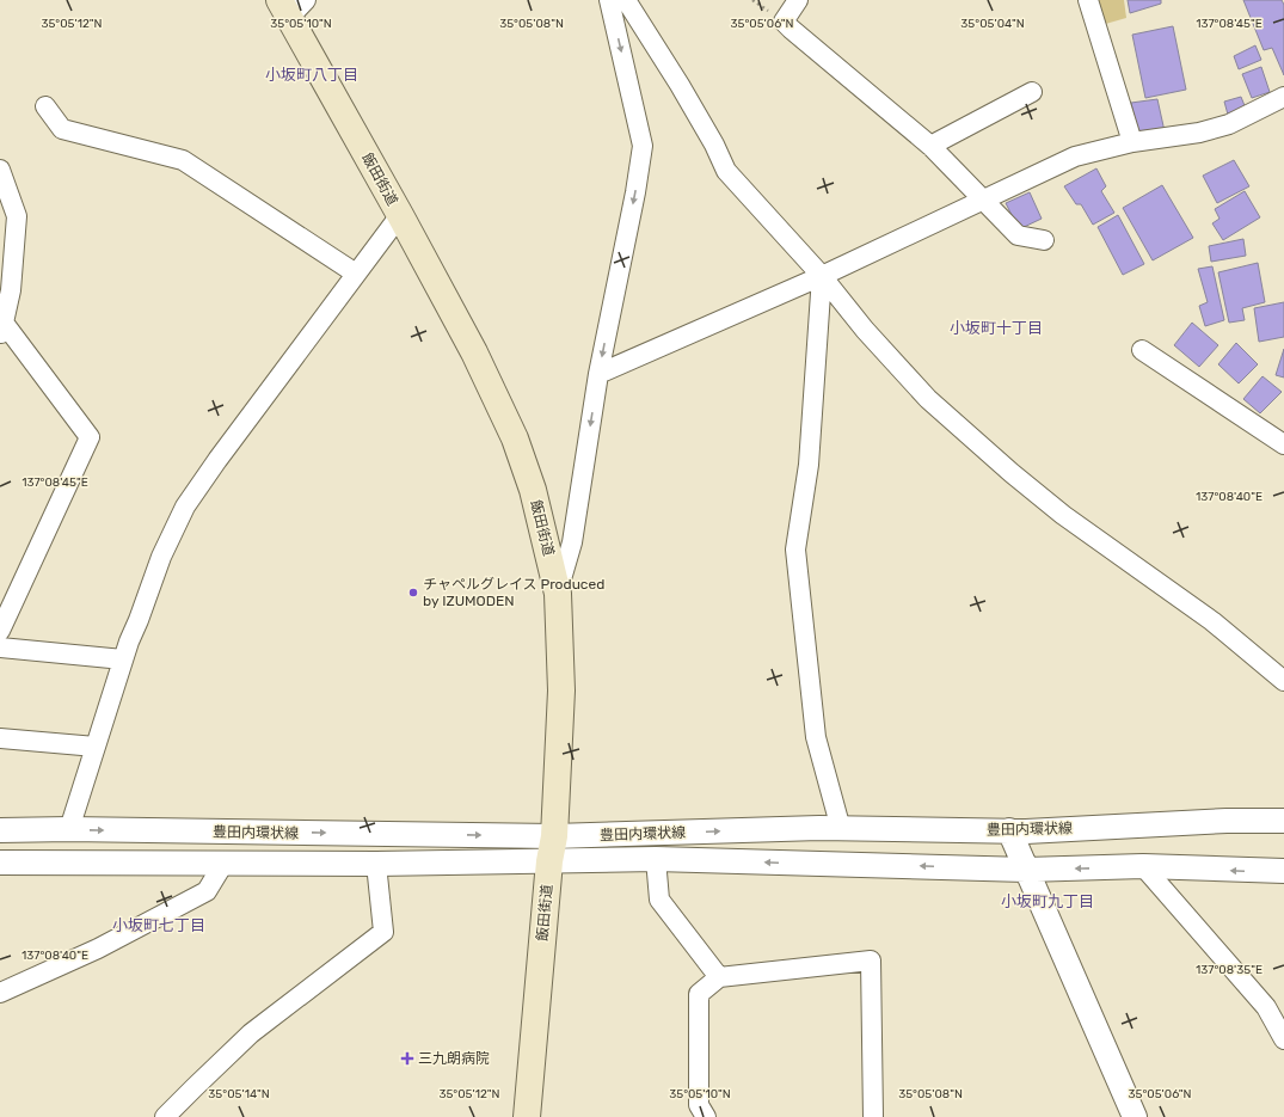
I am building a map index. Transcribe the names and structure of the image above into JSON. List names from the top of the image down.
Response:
{
  "streets": {
    "main road": ["飯田街道"],
    "street": ["豊田内環状線"]
  },
  "crossings": [
    ["飯田街道", "豊田内環状線"]
  ],
  "districts": [
    "小坂町八丁目",
    "小坂町十丁目",
    "小坂町九丁目",
    "小坂町七丁目"
  ],
  "places": {
    "other": ["チャペルグレイス Produced by IZUMODEN"],
    "health": ["三九朗病院"]
  },
  "coordinates": [
    "137°08'45\"E",
    "35°05'04\"N",
    "35°05'12\"N",
    "35°05'10\"N",
    "35°05'08\"N",
    "35°05'06\"N",
    "137°08'40\"E",
    "137°08'35\"E",
    "35°05'14\"N"
  ]
}
